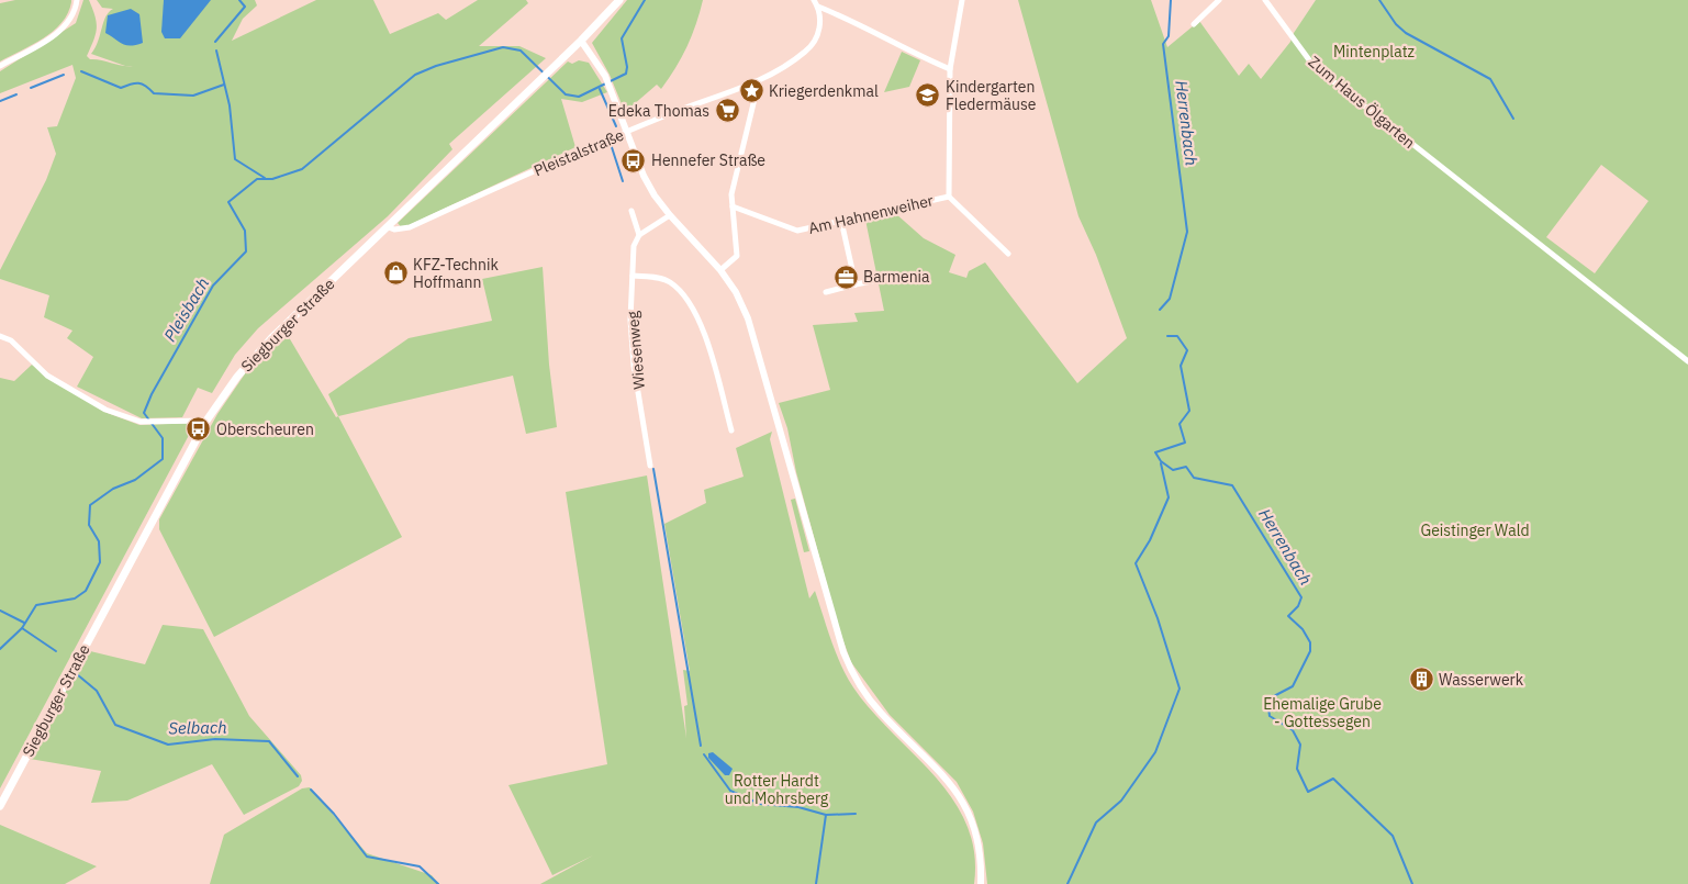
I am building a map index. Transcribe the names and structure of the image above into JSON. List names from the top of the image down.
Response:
{
  "streets": {
    "main road": ["Siegburger Straße"],
    "street": [
      "Zum Haus Ölgarten",
      "Pleistalstraße",
      "Am Hahnenweiher",
      "Wiesenweg"
    ]
  },
  "crossings": [
    ["Pleistalstraße", "Siegburger Straße"]
  ],
  "water": ["Herrenbach", "Pleisbach", "Selbach"],
  "parks": [
    "Mintenplatz",
    "Geistinger Wald",
    "Ehemalige Grube - Gottessegen",
    "Rotter Hardt und Mohrsberg"
  ],
  "places": {
    "place": ["Kriegerdenkmal"],
    "school or university": ["Kindergarten Fledermäuse"],
    "supermarket": ["Edeka Thomas"],
    "bus stop": ["Hennefer Straße", "Oberscheuren"],
    "shop": ["KFZ-Technik Hoffmann"],
    "office": ["Barmenia"],
    "building": ["Wasserwerk"]
  }
}
